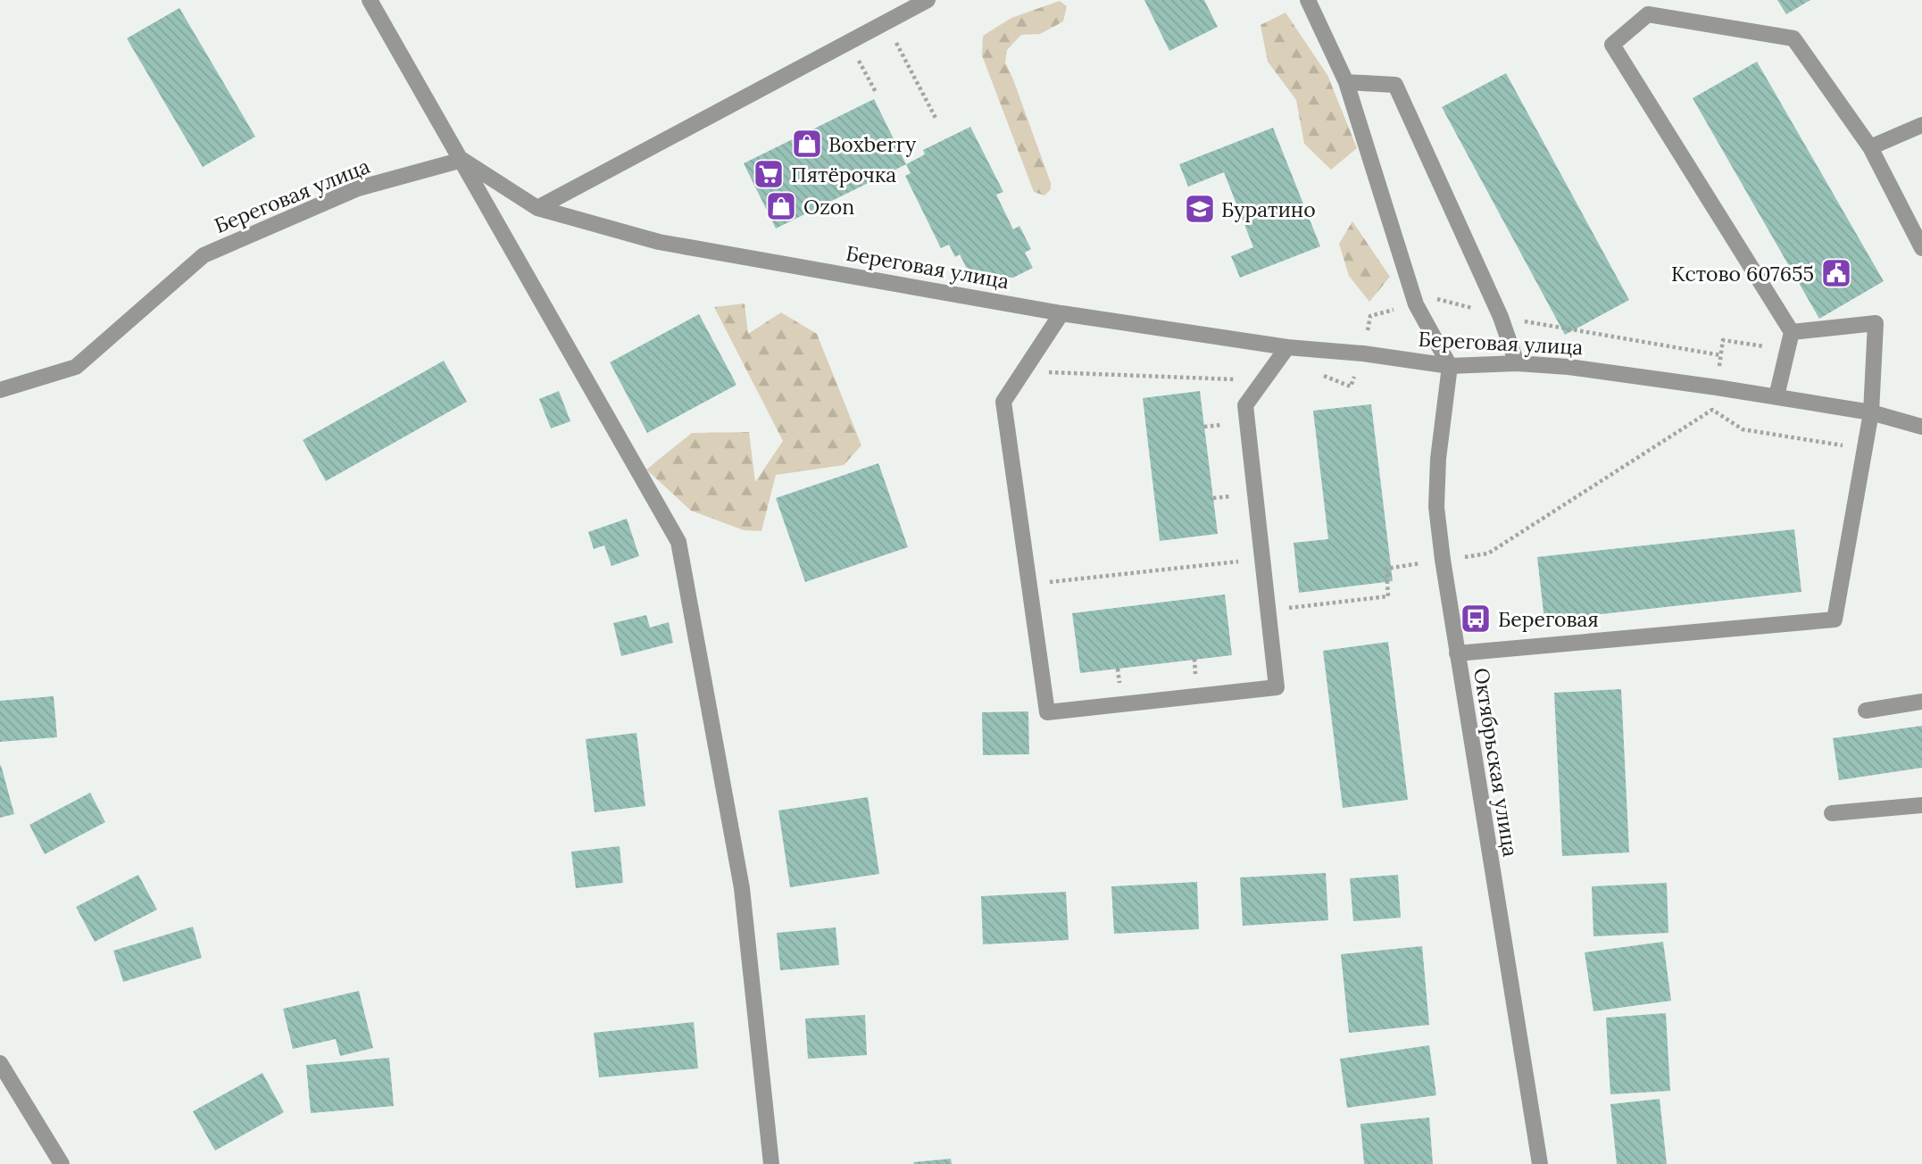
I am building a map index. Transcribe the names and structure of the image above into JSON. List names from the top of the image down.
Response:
{
  "streets": {
    "street": ["Береговая улица", "Октябрьская улица"]
  },
  "crossings": [
    ["Береговая улица", "Октябрьская улица"]
  ],
  "places": {
    "shop": ["Boxberry", "Ozon"],
    "supermarket": ["Пятёрочка"],
    "school or university": ["Буратино"],
    "public building": ["Кстово 607655"],
    "bus stop": ["Береговая"]
  }
}
